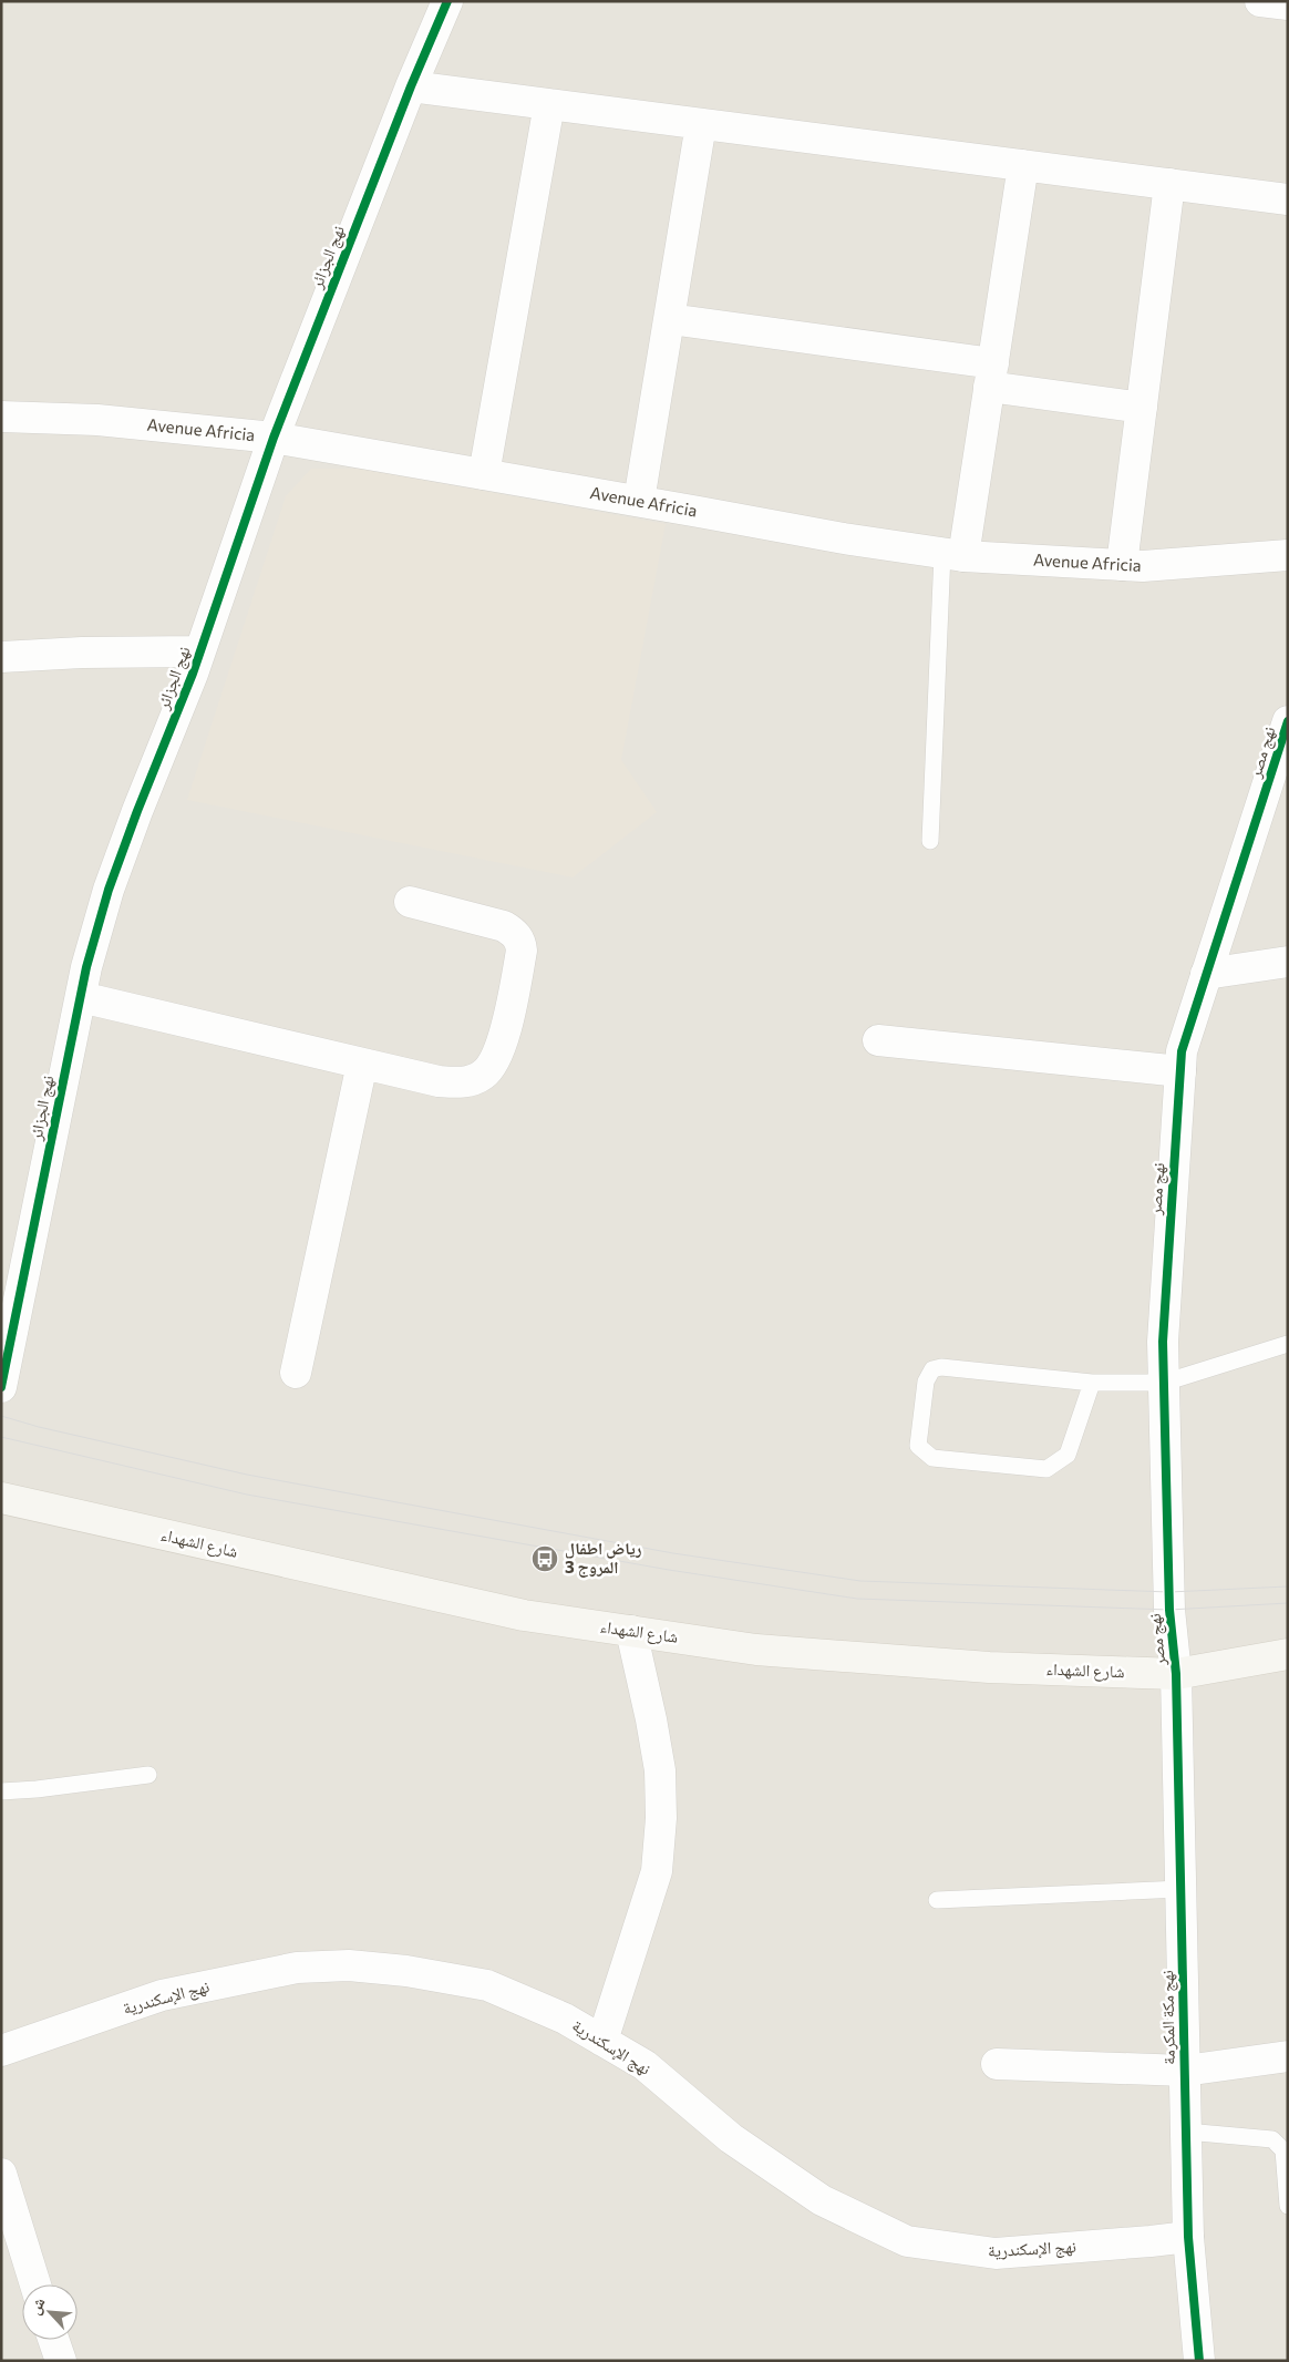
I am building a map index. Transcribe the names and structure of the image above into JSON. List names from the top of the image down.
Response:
{
  "streets": {
    "main road": ["شارع الشهداء"],
    "street": [
      "نهج الجزائر",
      "Avenue Africia",
      "نهج مصر",
      "نهج الإسكندرية",
      "نهج مكة المكرمة"
    ]
  },
  "crossings": [
    ["نهج الجزائر", "Avenue Africia"],
    ["نهج مصر", "شارع الشهداء"],
    ["نهج مصر", "نهج مكة المكرمة"],
    ["شارع الشهداء", "نهج مكة المكرمة"],
    ["نهج الإسكندرية", "نهج مكة المكرمة"]
  ],
  "places": {
    "bus stop": ["رياض اطفال المروج 3"]
  },
  "north": "top left"
}
